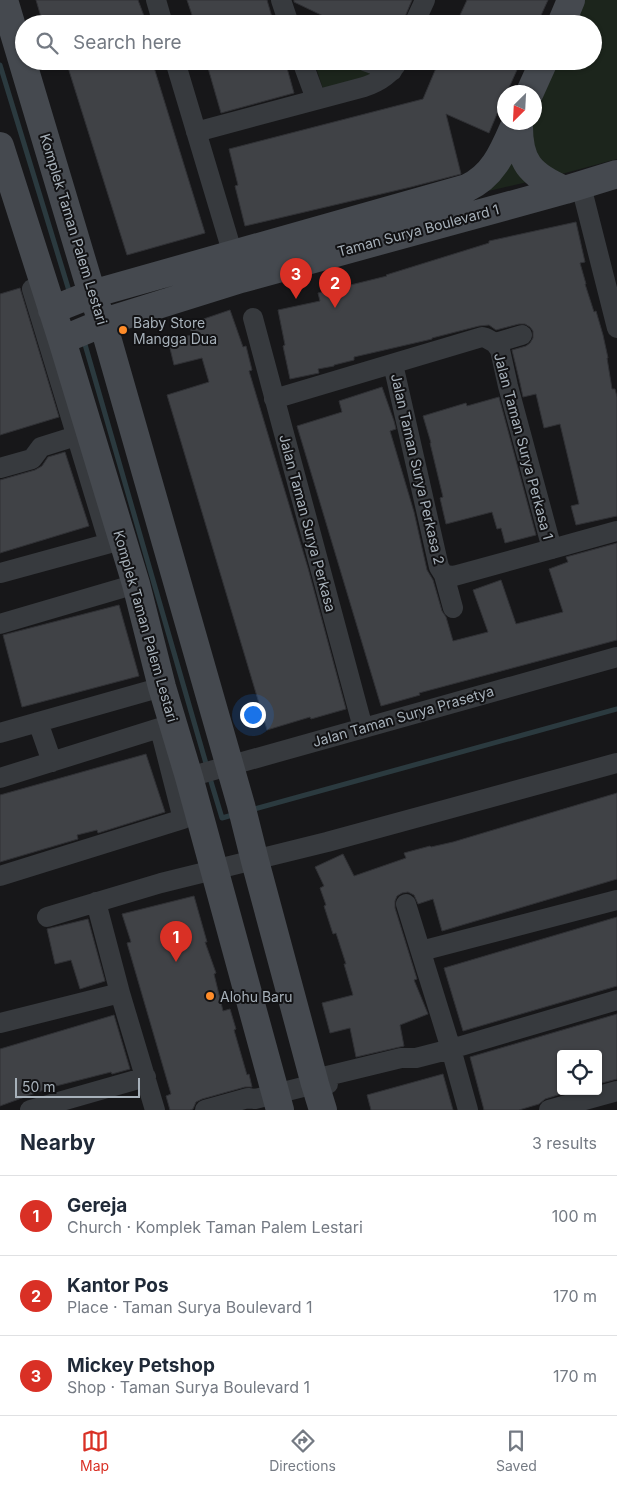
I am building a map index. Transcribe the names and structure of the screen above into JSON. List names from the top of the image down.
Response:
{
  "streets": {
    "street": [
      "Komplek Taman Palem Lestari",
      "Taman Surya Boulevard 1",
      "Jalan Taman Surya Perkasa 1",
      "Jalan Taman Surya Perkasa 2",
      "Jalan Taman Surya Perkasa",
      "Jalan Taman Surya Prasetya"
    ]
  },
  "crossings": [
    ["Komplek Taman Palem Lestari", "Taman Surya Boulevard 1"],
    ["Komplek Taman Palem Lestari", "Jalan Taman Surya Prasetya"],
    ["Jalan Taman Surya Perkasa 1", "Jalan Taman Surya Perkasa 2"],
    ["Jalan Taman Surya Perkasa", "Jalan Taman Surya Prasetya"]
  ],
  "places": ["Baby Store Mangga Dua", "Alohu Baru"],
  "scale_bar": "50 m",
  "north": "bottom left",
  "page": {
    "search": "Search here",
    "pins": ["3", "2", "1"],
    "scale": "50 m",
    "heading": ["Nearby", "3 results"],
    "list": [
      {
        "mark": "1",
        "name": "Gereja",
        "note": "Church · Komplek Taman Palem Lestari",
        "value": "100 m"
      },
      {
        "mark": "2",
        "name": "Kantor Pos",
        "note": "Place · Taman Surya Boulevard 1",
        "value": "170 m"
      },
      {
        "mark": "3",
        "name": "Mickey Petshop",
        "note": "Shop · Taman Surya Boulevard 1",
        "value": "170 m"
      }
    ],
    "nav": ["Map", "Directions", "Saved"]
  }
}
